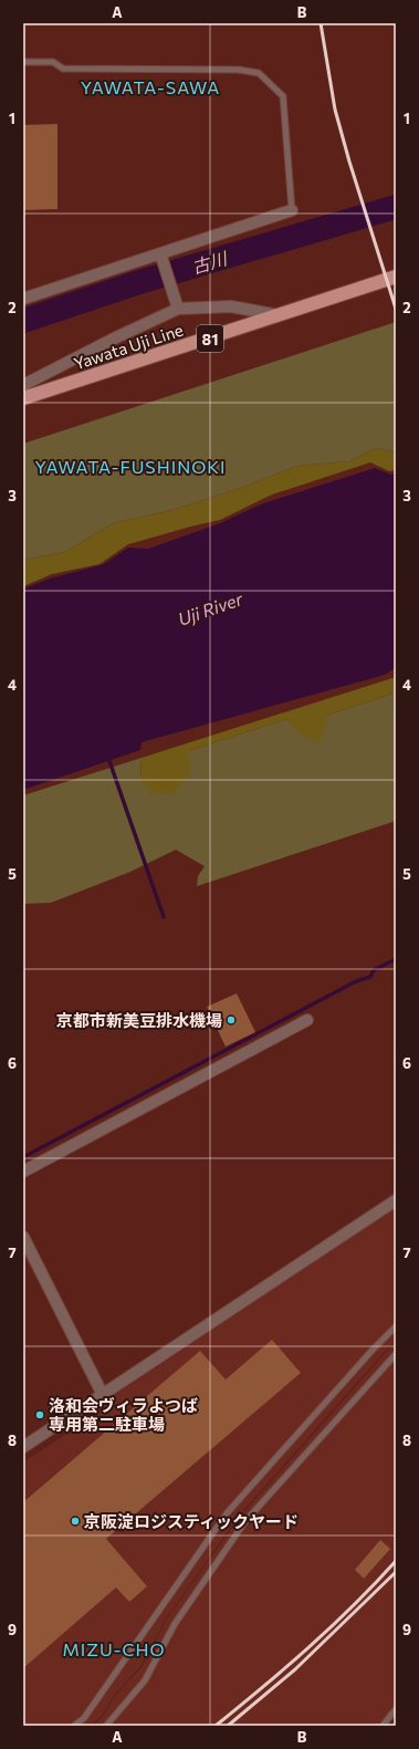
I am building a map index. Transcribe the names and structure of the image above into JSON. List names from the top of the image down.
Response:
{
  "streets": {
    "main road": ["81", "Yawata Uji Line"]
  },
  "districts": ["YAWATA-SAWA", "YAWATA-FUSHINOKI", "MIZU-CHO"],
  "water": ["古川", "Uji River"],
  "places": ["京都市新美豆排水機場", "洛和会ヴィラよつば 専用第二駐車場", "京阪淀ロジスティックヤード"],
  "grid": {
    "columns": ["A", "B"],
    "rows": [
      "1",
      "2",
      "3",
      "4",
      "5",
      "6",
      "7",
      "8",
      "9"
    ]
  }
}
